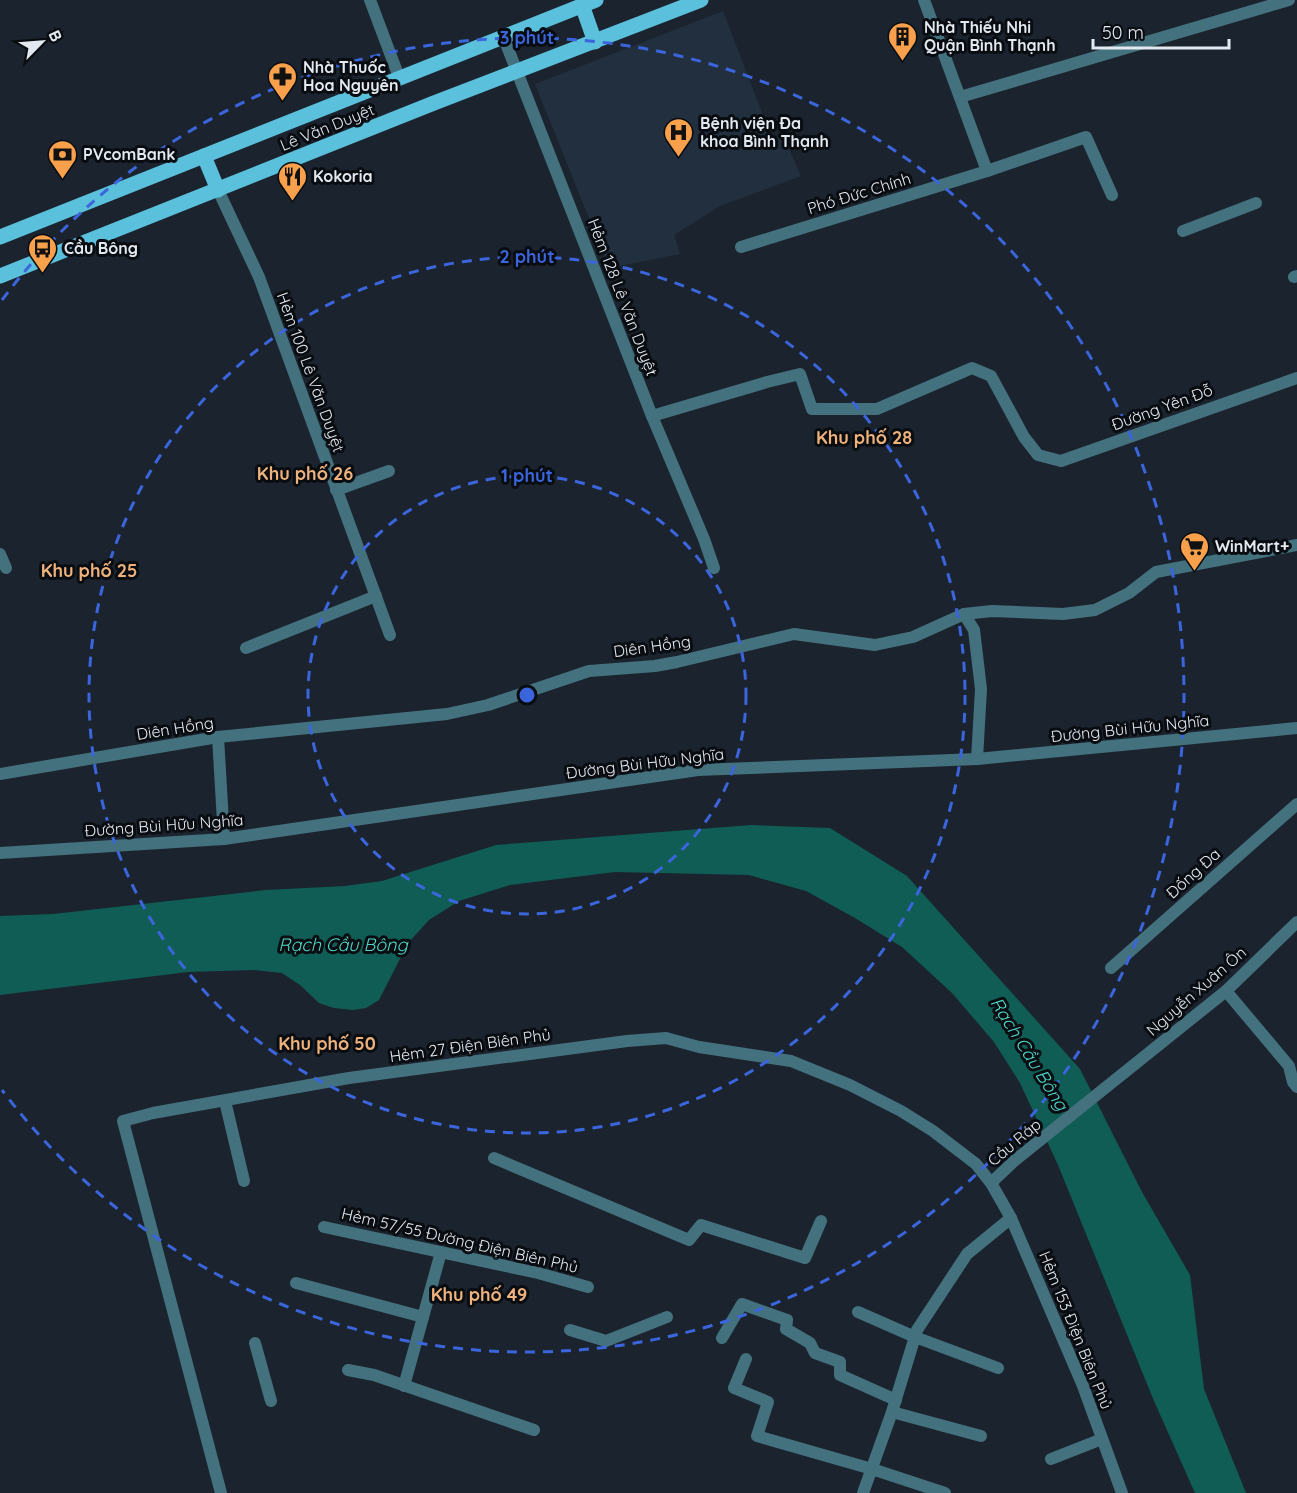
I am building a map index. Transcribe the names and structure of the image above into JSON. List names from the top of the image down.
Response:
{
  "streets": {
    "main road": ["Lê Văn Duyệt"],
    "street": [
      "Phó Đức Chính",
      "Hẻm 128 Lê Văn Duyệt",
      "Hẻm 100 Lê Văn Duyệt",
      "Đường Yên Đỗ",
      "Diên Hồng",
      "Đường Bùi Hữu Nghĩa",
      "Đống Đa",
      "Nguyễn Xuân Ôn",
      "Hẻm 27 Điện Biên Phủ",
      "Cầu Ráp",
      "Hẻm 57/55 Đường Điện Biên Phủ",
      "Hẻm 153 Điện Biên Phủ"
    ]
  },
  "crossings": [
    ["Lê Văn Duyệt", "Hẻm 128 Lê Văn Duyệt"],
    ["Lê Văn Duyệt", "Hẻm 100 Lê Văn Duyệt"],
    ["Hẻm 128 Lê Văn Duyệt", "Đường Yên Đỗ"],
    ["Nguyễn Xuân Ôn", "Cầu Ráp"],
    ["Hẻm 27 Điện Biên Phủ", "Cầu Ráp"],
    ["Hẻm 27 Điện Biên Phủ", "Hẻm 153 Điện Biên Phủ"],
    ["Cầu Ráp", "Hẻm 153 Điện Biên Phủ"]
  ],
  "districts": [
    "Khu phố 28",
    "Khu phố 26",
    "Khu phố 25",
    "Khu phố 50",
    "Khu phố 49"
  ],
  "water": ["Rạch Cầu Bông"],
  "places": {
    "building": ["Nhà Thiếu Nhi Quận Bình Thạnh"],
    "pharmacy": ["Nhà Thuốc Hoa Nguyên"],
    "hospital": ["Bệnh viện Đa khoa Bình Thạnh"],
    "bank": ["PVcomBank"],
    "restaurant": ["Kokoria"],
    "bus stop": ["Cầu Bông"],
    "supermarket": ["WinMart+"]
  },
  "scale_bar": "50 m",
  "north": "top right",
  "rings": ["3 phút", "2 phút", "1 phút"]
}
